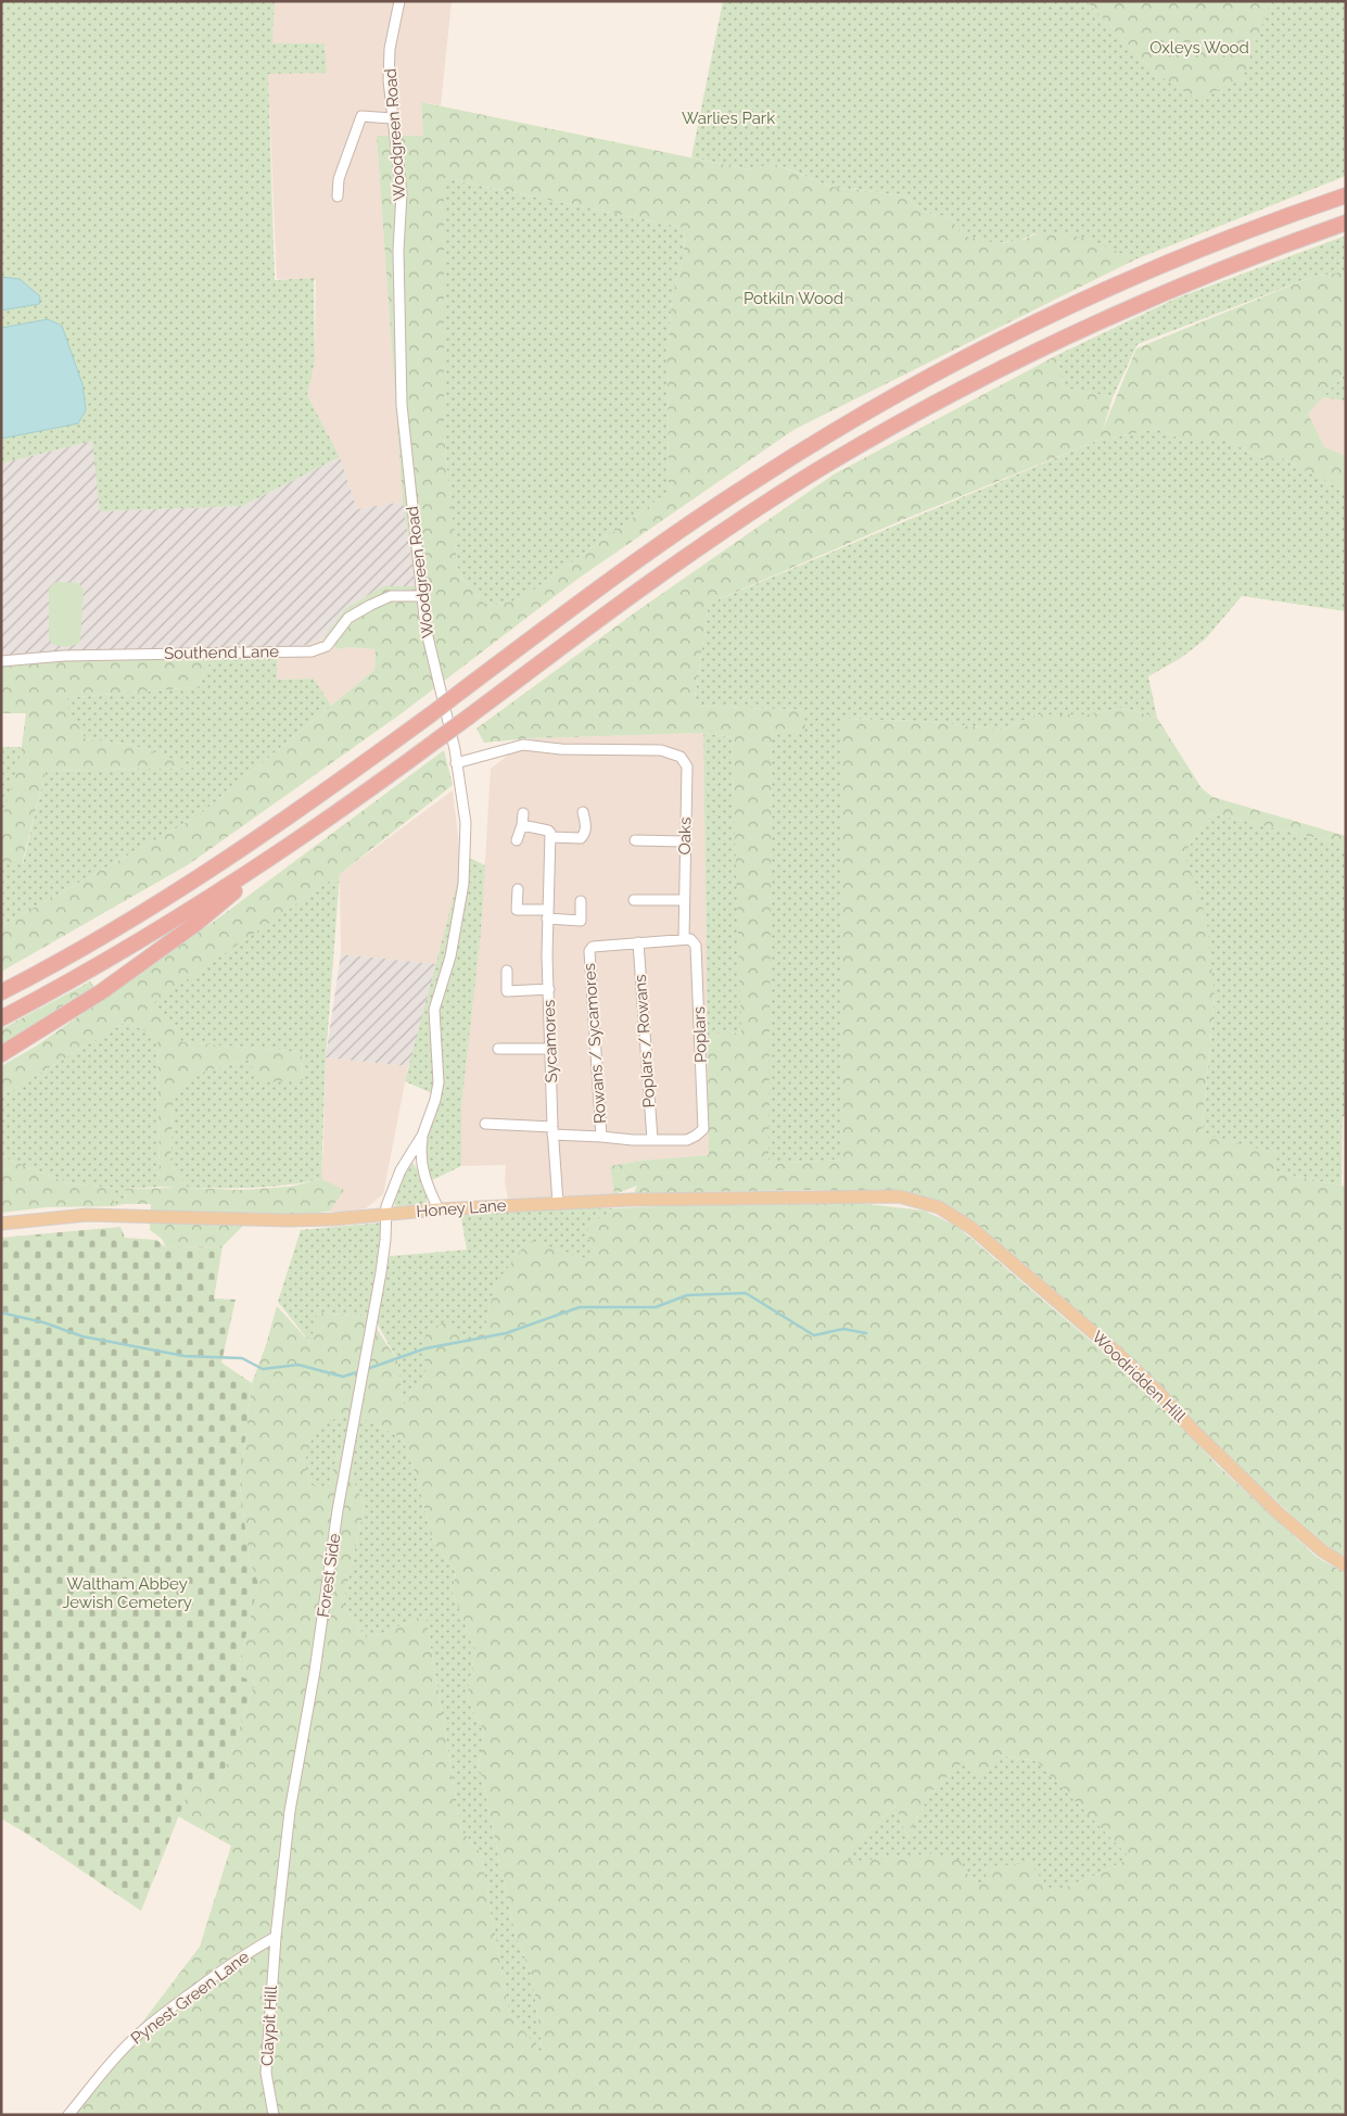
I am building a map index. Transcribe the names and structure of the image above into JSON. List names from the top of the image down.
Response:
{
  "streets": {
    "main road": ["Honey Lane", "Woodridden Hill"],
    "street": [
      "Woodgreen Road",
      "Southend Lane",
      "Oaks",
      "Poplars",
      "Sycamores",
      "Poplars / Rowans",
      "Rowans / Sycamores",
      "Forest Side",
      "Pynest Green Lane",
      "Claypit Hill"
    ]
  },
  "crossings": [
    ["Woodgreen Road", "Southend Lane"],
    ["Woodgreen Road", "Oaks"],
    ["Woodgreen Road", "Honey Lane"],
    ["Woodgreen Road", "Forest Side"],
    ["Oaks", "Poplars"],
    ["Poplars", "Poplars / Rowans"],
    ["Sycamores", "Honey Lane"],
    ["Poplars / Rowans", "Rowans / Sycamores"],
    ["Honey Lane", "Woodridden Hill"],
    ["Honey Lane", "Forest Side"],
    ["Forest Side", "Pynest Green Lane"],
    ["Forest Side", "Claypit Hill"],
    ["Pynest Green Lane", "Claypit Hill"]
  ],
  "parks": [
    "Oxleys Wood",
    "Warlies Park",
    "Potkiln Wood",
    "Waltham Abbey Jewish Cemetery"
  ]
}
